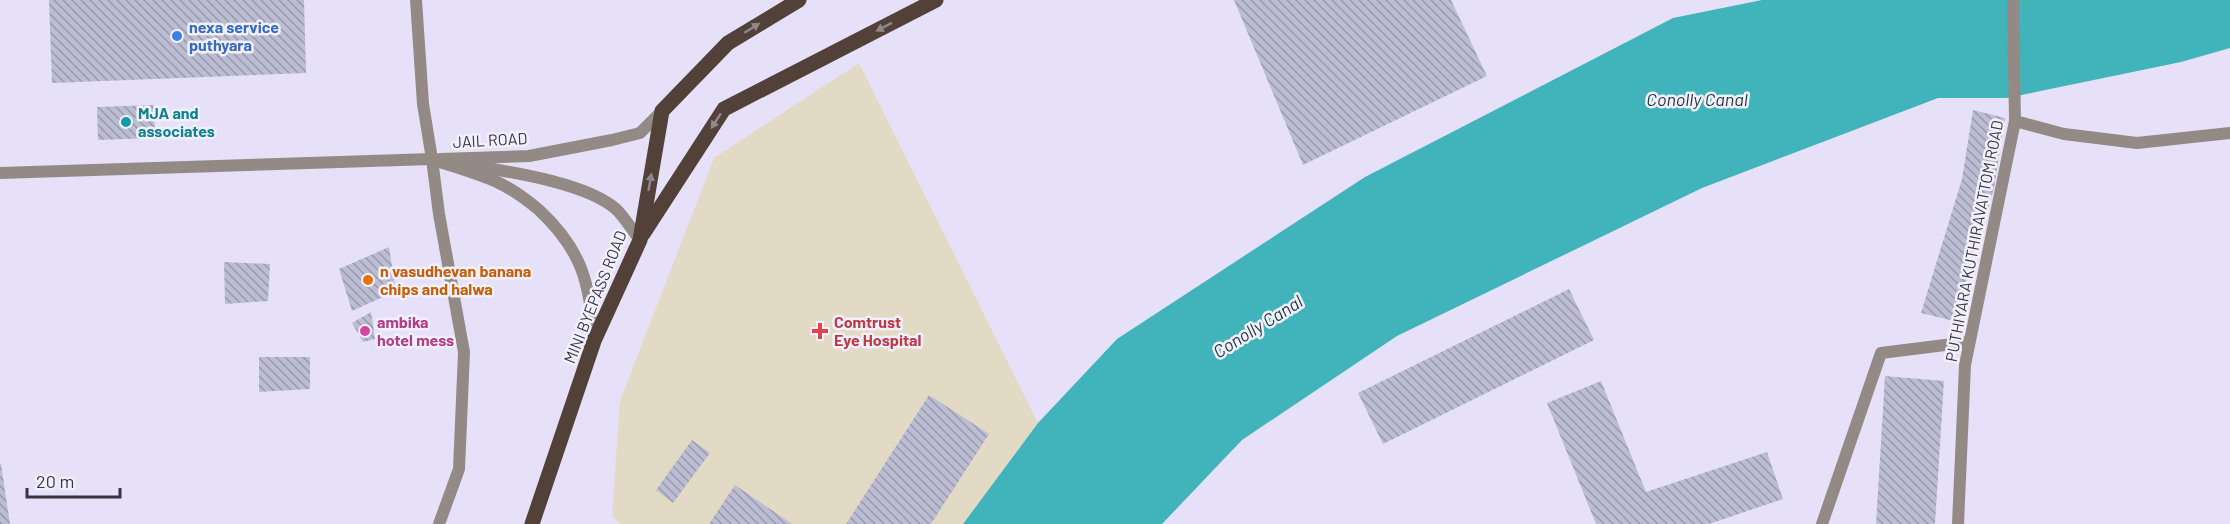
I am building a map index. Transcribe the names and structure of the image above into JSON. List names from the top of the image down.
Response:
{
  "streets": {
    "main road": ["MINI BYEPASS ROAD"],
    "street": ["JAIL ROAD", "PUTHIYARA KUTHIRAVATTOM ROAD"]
  },
  "crossings": [
    ["JAIL ROAD", "MINI BYEPASS ROAD"]
  ],
  "water": ["Conolly Canal"],
  "places": {
    "other": [
      "nexa service puthyara",
      "MJA and associates",
      "n vasudhevan banana chips and halwa",
      "ambika hotel mess"
    ],
    "health": ["Comtrust Eye Hospital"]
  },
  "scale_bar": "20 m"
}
